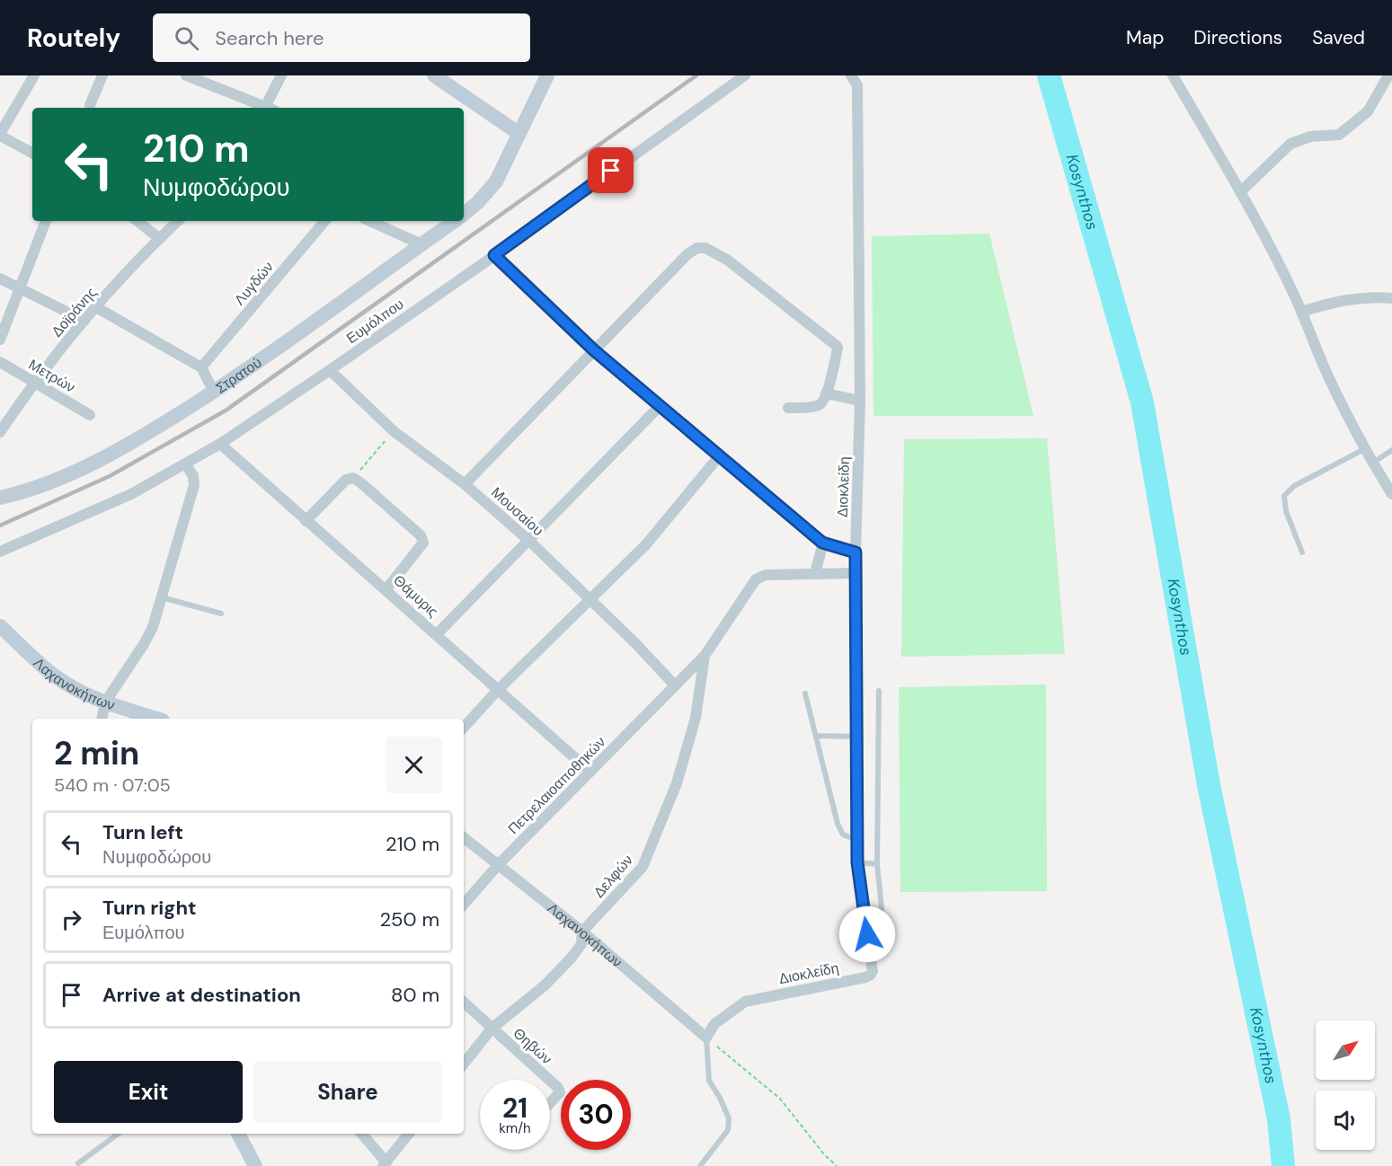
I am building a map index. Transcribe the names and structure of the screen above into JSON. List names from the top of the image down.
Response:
{
  "streets": {
    "main road": ["Στρατού", "Λαχανοκήπων"],
    "street": [
      "Λυγδών",
      "Δοϊράνης",
      "Ευμόλπου",
      "Μετρών",
      "Διοκλείδη",
      "Μουσαίου",
      "Θάμυρις",
      "Πετρελαιοαποθηκών",
      "Δελφών",
      "Θηβών"
    ]
  },
  "crossings": [
    ["Δοϊράνης", "Μετρών"],
    ["Ευμόλπου", "Μουσαίου"],
    ["Ευμόλπου", "Θάμυρις"],
    ["Διοκλείδη", "Λαχανοκήπων"],
    ["Μουσαίου", "Πετρελαιοαποθηκών"],
    ["Θάμυρις", "Πετρελαιοαποθηκών"],
    ["Λαχανοκήπων", "Πετρελαιοαποθηκών"],
    ["Λαχανοκήπων", "Δελφών"],
    ["Πετρελαιοαποθηκών", "Δελφών"],
    ["Δελφών", "Θηβών"]
  ],
  "water": ["Kosynthos"],
  "north": "top right",
  "page": {
    "header": "Routely",
    "search": "Search here",
    "nav": ["Map", "Directions", "Saved"],
    "turn": ["210 m", "Νυμφοδώρου"],
    "heading": ["2 min", "540 m · 07:05"],
    "list": [
      {
        "name": "Turn left",
        "note": "Νυμφοδώρου",
        "value": "210 m"
      },
      {
        "name": "Turn right",
        "note": "Ευμόλπου",
        "value": "250 m"
      },
      {
        "name": "Arrive at destination",
        "value": "80 m"
      }
    ],
    "buttons": ["Exit", "Share"],
    "speed": "21 km/h",
    "limit": "30"
  }
}
